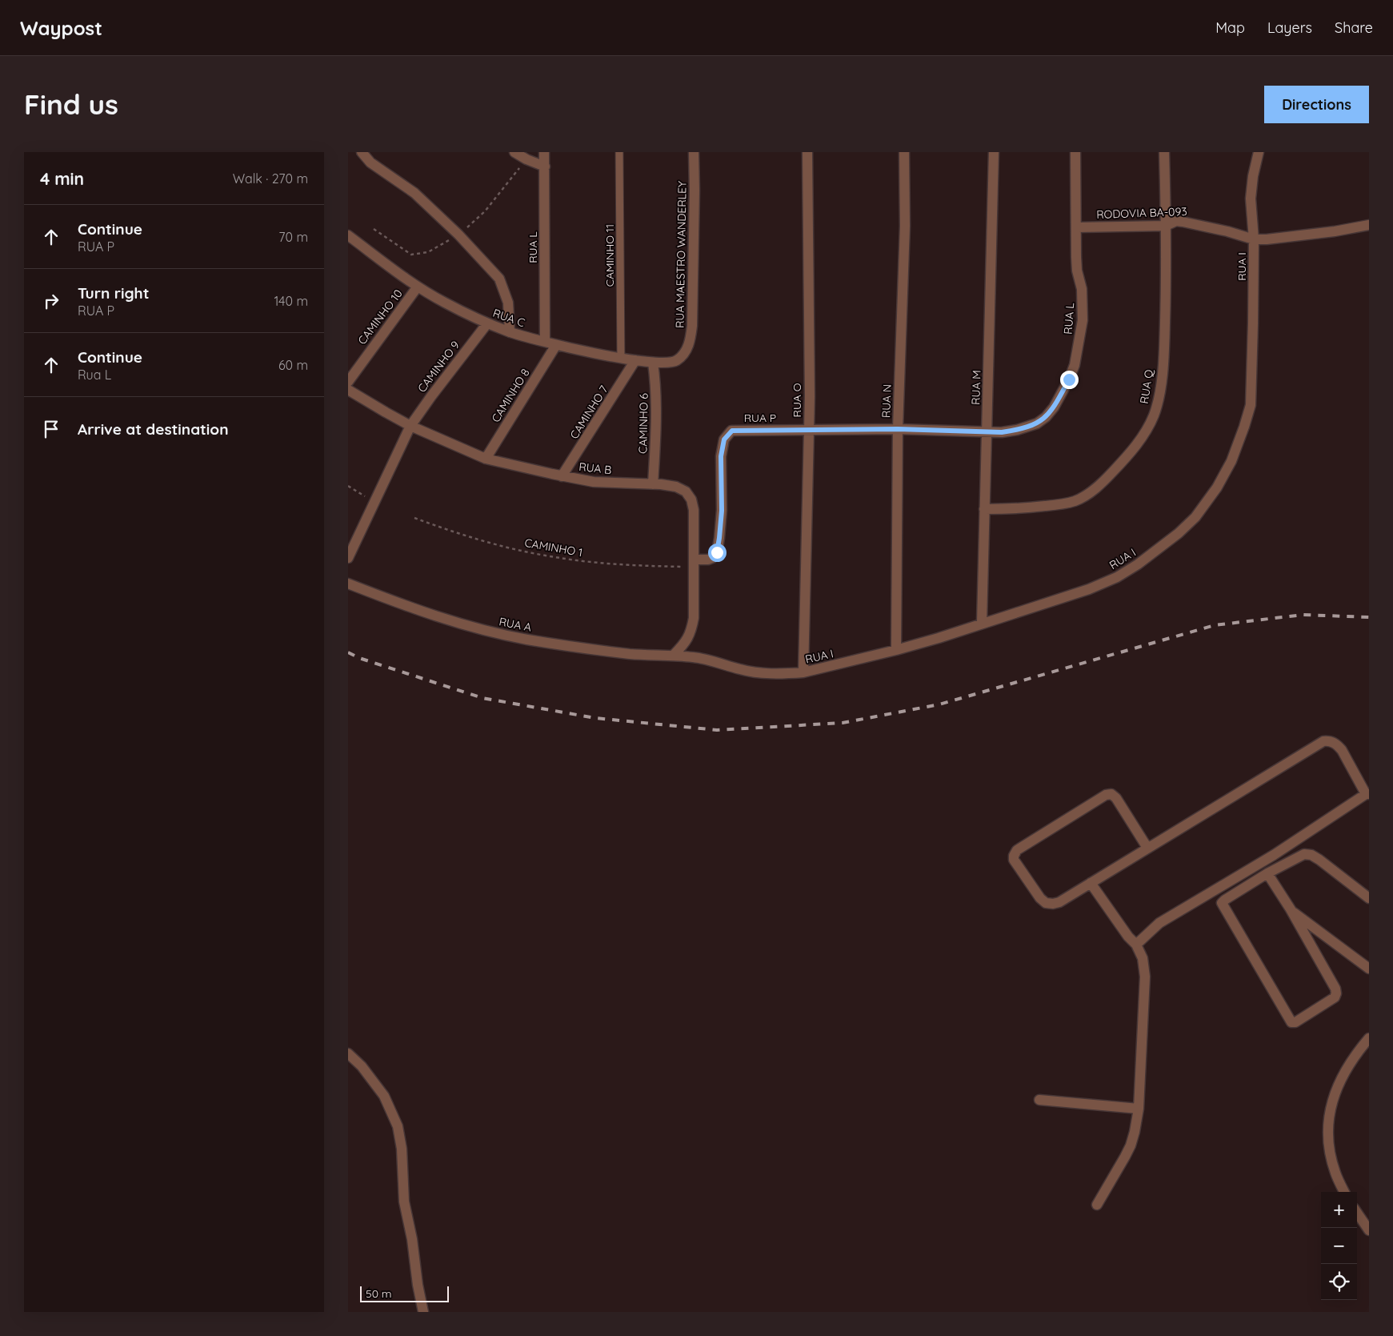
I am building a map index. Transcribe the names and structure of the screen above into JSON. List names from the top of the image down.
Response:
{
  "streets": {
    "street": [
      "RODOVIA BA-093",
      "RUA L",
      "RUA MAESTRO WANDERLEY",
      "RUA I",
      "CAMINHO 10",
      "RUA C",
      "CAMINHO 9",
      "RUA Q",
      "RUA M",
      "CAMINHO 8",
      "RUA O",
      "RUA N",
      "CAMINHO 7",
      "RUA P",
      "CAMINHO 6",
      "RUA B",
      "RUA A"
    ],
    "lane": ["CAMINHO 11"],
    "path": ["CAMINHO 1"]
  },
  "crossings": [
    ["RODOVIA BA-093", "RUA L"],
    ["RODOVIA BA-093", "RUA I"],
    ["RODOVIA BA-093", "RUA Q"],
    ["RUA L", "RUA C"],
    ["RUA L", "RUA M"],
    ["RUA L", "RUA P"],
    ["RUA MAESTRO WANDERLEY", "RUA C"],
    ["CAMINHO 11", "RUA C"],
    ["RUA I", "RUA M"],
    ["RUA I", "RUA O"],
    ["RUA I", "RUA N"],
    ["RUA I", "RUA A"],
    ["CAMINHO 10", "RUA C"],
    ["RUA C", "CAMINHO 9"],
    ["RUA C", "CAMINHO 8"],
    ["RUA C", "CAMINHO 7"],
    ["RUA C", "CAMINHO 6"],
    ["CAMINHO 9", "RUA B"],
    ["RUA Q", "RUA M"],
    ["RUA M", "RUA P"],
    ["CAMINHO 8", "RUA B"],
    ["RUA O", "RUA P"],
    ["RUA N", "RUA P"],
    ["CAMINHO 7", "RUA B"],
    ["RUA P", "RUA B"],
    ["RUA P", "CAMINHO 1"],
    ["CAMINHO 6", "RUA B"],
    ["RUA B", "CAMINHO 1"],
    ["RUA B", "RUA A"]
  ],
  "scale_bar": "50 m",
  "page": {
    "header": "Waypost",
    "nav": ["Map", "Layers", "Share"],
    "buttons": "Directions",
    "title": "Find us",
    "heading": ["4 min", "Walk · 270 m"],
    "list": [
      ["Continue", "RUA P", "70 m"],
      ["Turn right", "RUA P", "140 m"],
      ["Continue", "Rua L", "60 m"],
      "Arrive at destination"
    ],
    "map_buttons": ["+", "−"],
    "scale": "50 m"
  }
}
